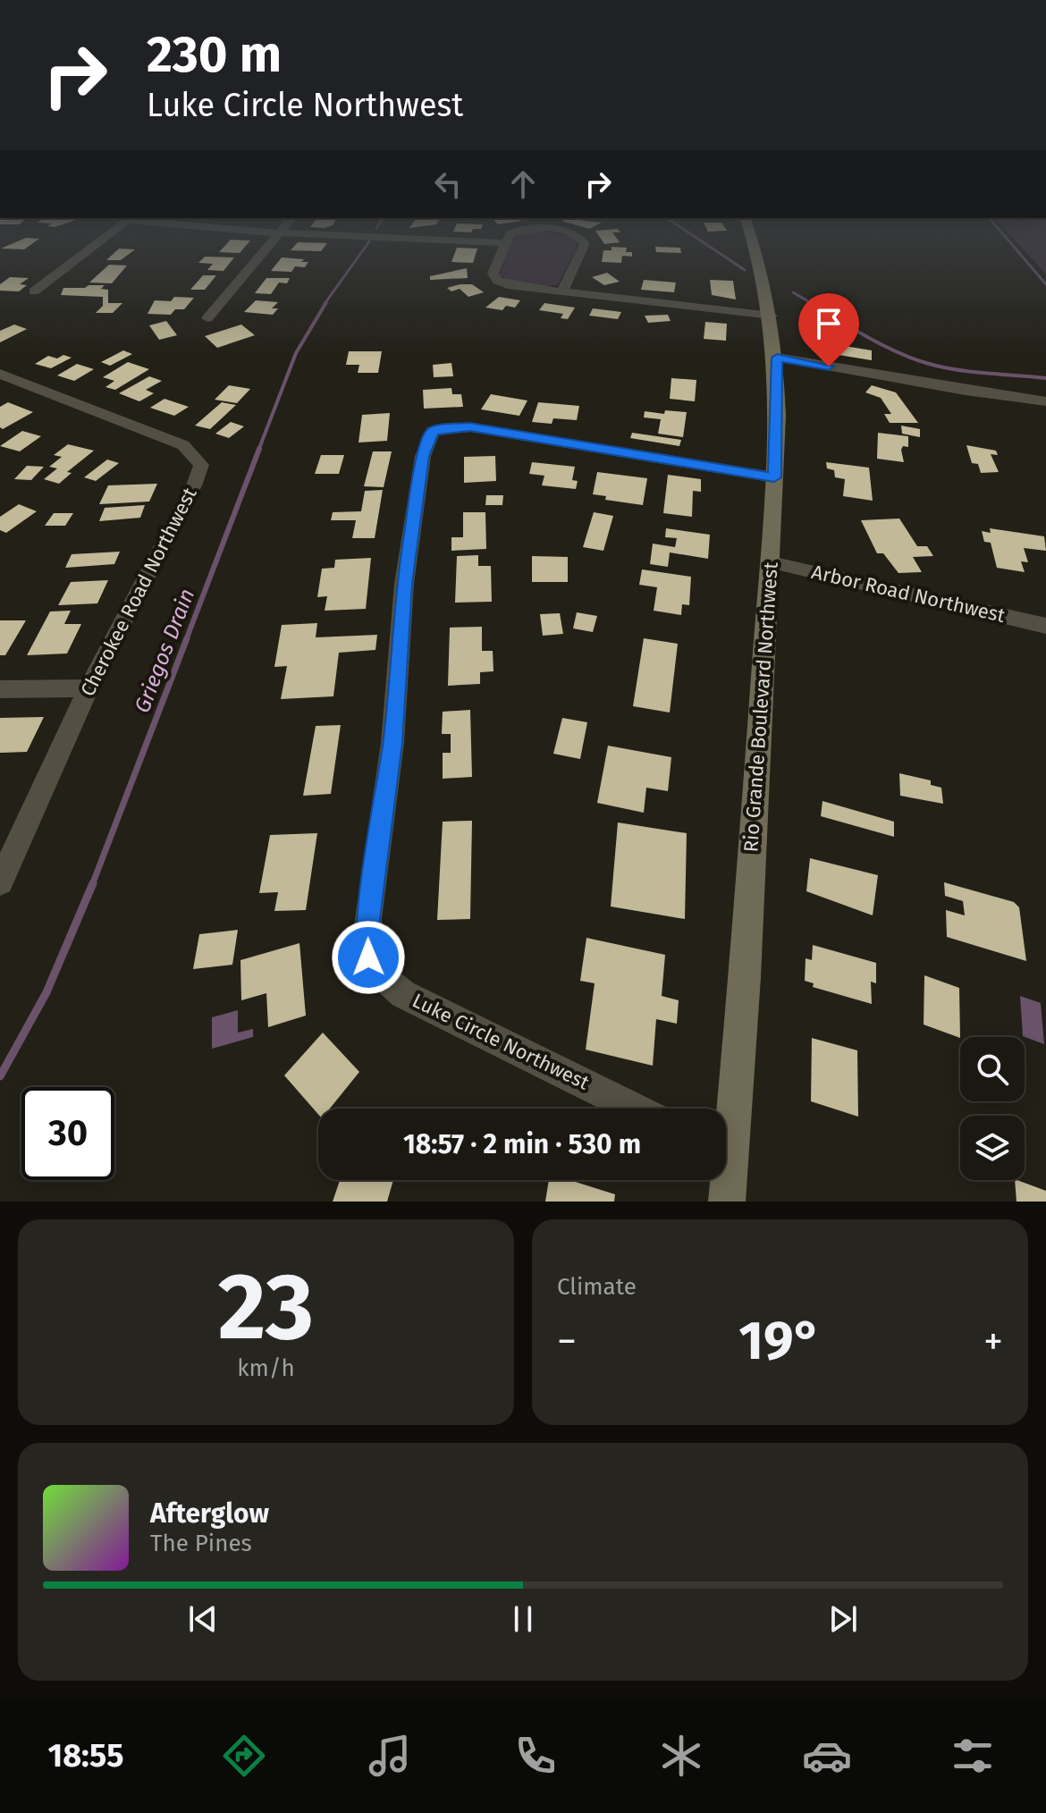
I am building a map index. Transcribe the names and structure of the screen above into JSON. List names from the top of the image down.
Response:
{
  "streets": {
    "main road": ["Rio Grande Boulevard Northwest"],
    "street": ["Cherokee Road Northwest", "Arbor Road Northwest", "Luke Circle Northwest"]
  },
  "crossings": [
    ["Arbor Road Northwest", "Rio Grande Boulevard Northwest"],
    ["Rio Grande Boulevard Northwest", "Luke Circle Northwest"]
  ],
  "water": ["Griegos Drain"],
  "page": {
    "turn": ["230 m", "Luke Circle Northwest"],
    "limit": "30",
    "trip": "18:57 · 2 min · 530 m",
    "tile": [
      ["23", "km/h"],
      "Climate"
    ],
    "heat": ["−", "19°", "+"],
    "song": ["Afterglow", "The Pines"],
    "tabs": "18:55"
  }
}
